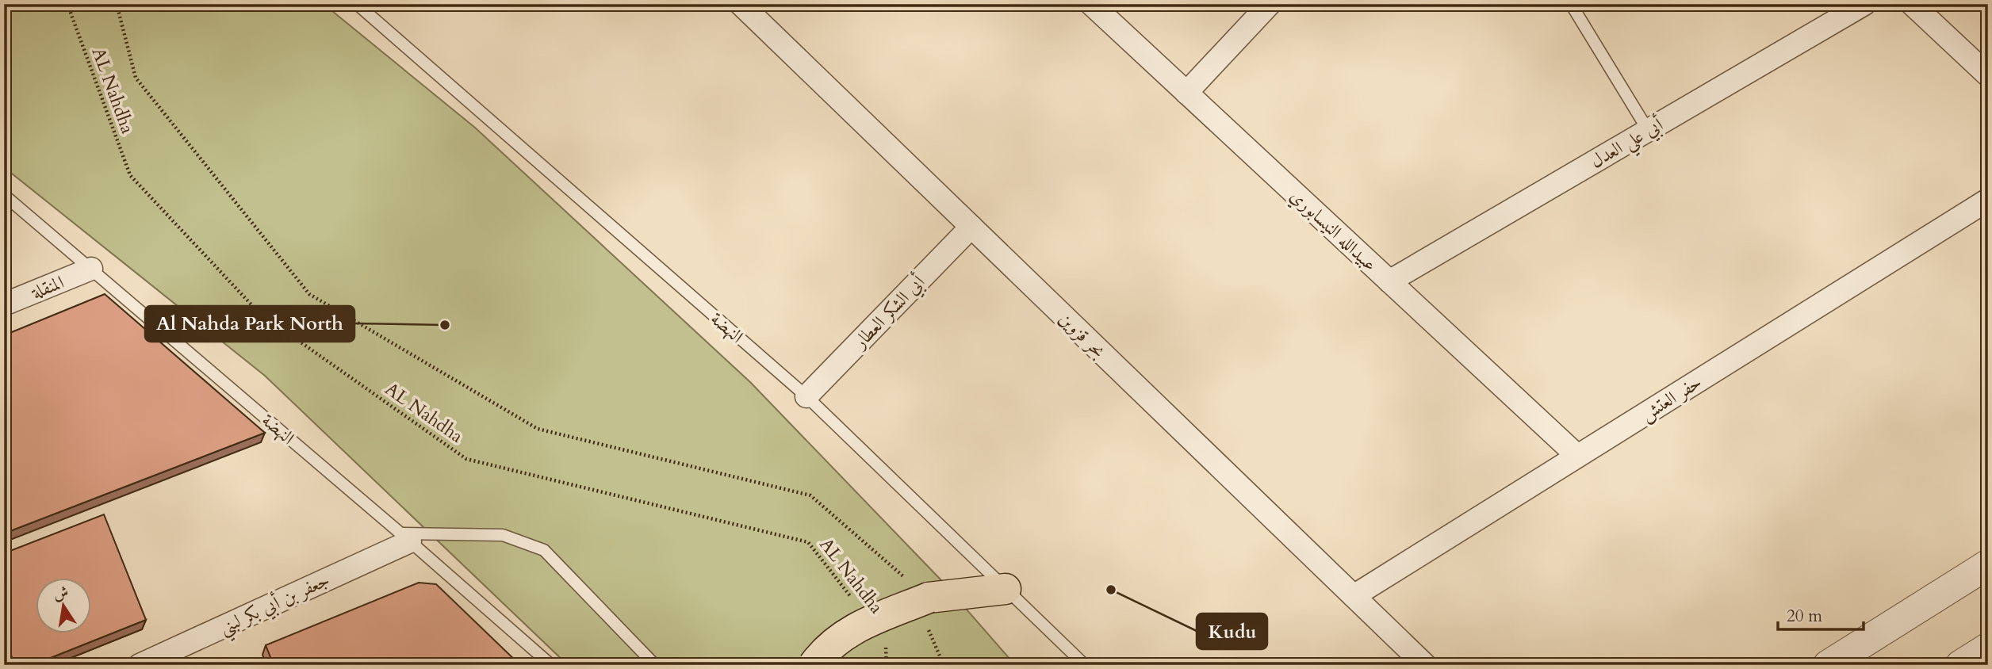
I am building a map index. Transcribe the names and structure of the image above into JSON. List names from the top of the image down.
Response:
{
  "streets": {
    "street": [
      "أبي علي العدل",
      "عبيدالله النيسابوري",
      "المنقلة",
      "أبي الشكر العطار",
      "بحر قزوين",
      "حفر العتش",
      "جعفر بن أبي بكر لبني"
    ],
    "lane": ["النهضة"],
    "path": ["AL Nahdha"]
  },
  "crossings": [
    ["أبي علي العدل", "عبيدالله النيسابوري"],
    ["عبيدالله النيسابوري", "حفر العتش"],
    ["المنقلة", "النهضة"],
    ["أبي الشكر العطار", "النهضة"],
    ["أبي الشكر العطار", "بحر قزوين"],
    ["النهضة", "جعفر بن أبي بكر لبني"],
    ["بحر قزوين", "حفر العتش"]
  ],
  "places": ["Al Nahda Park North", "Kudu"],
  "scale_bar": "20 m",
  "north": "top"
}
